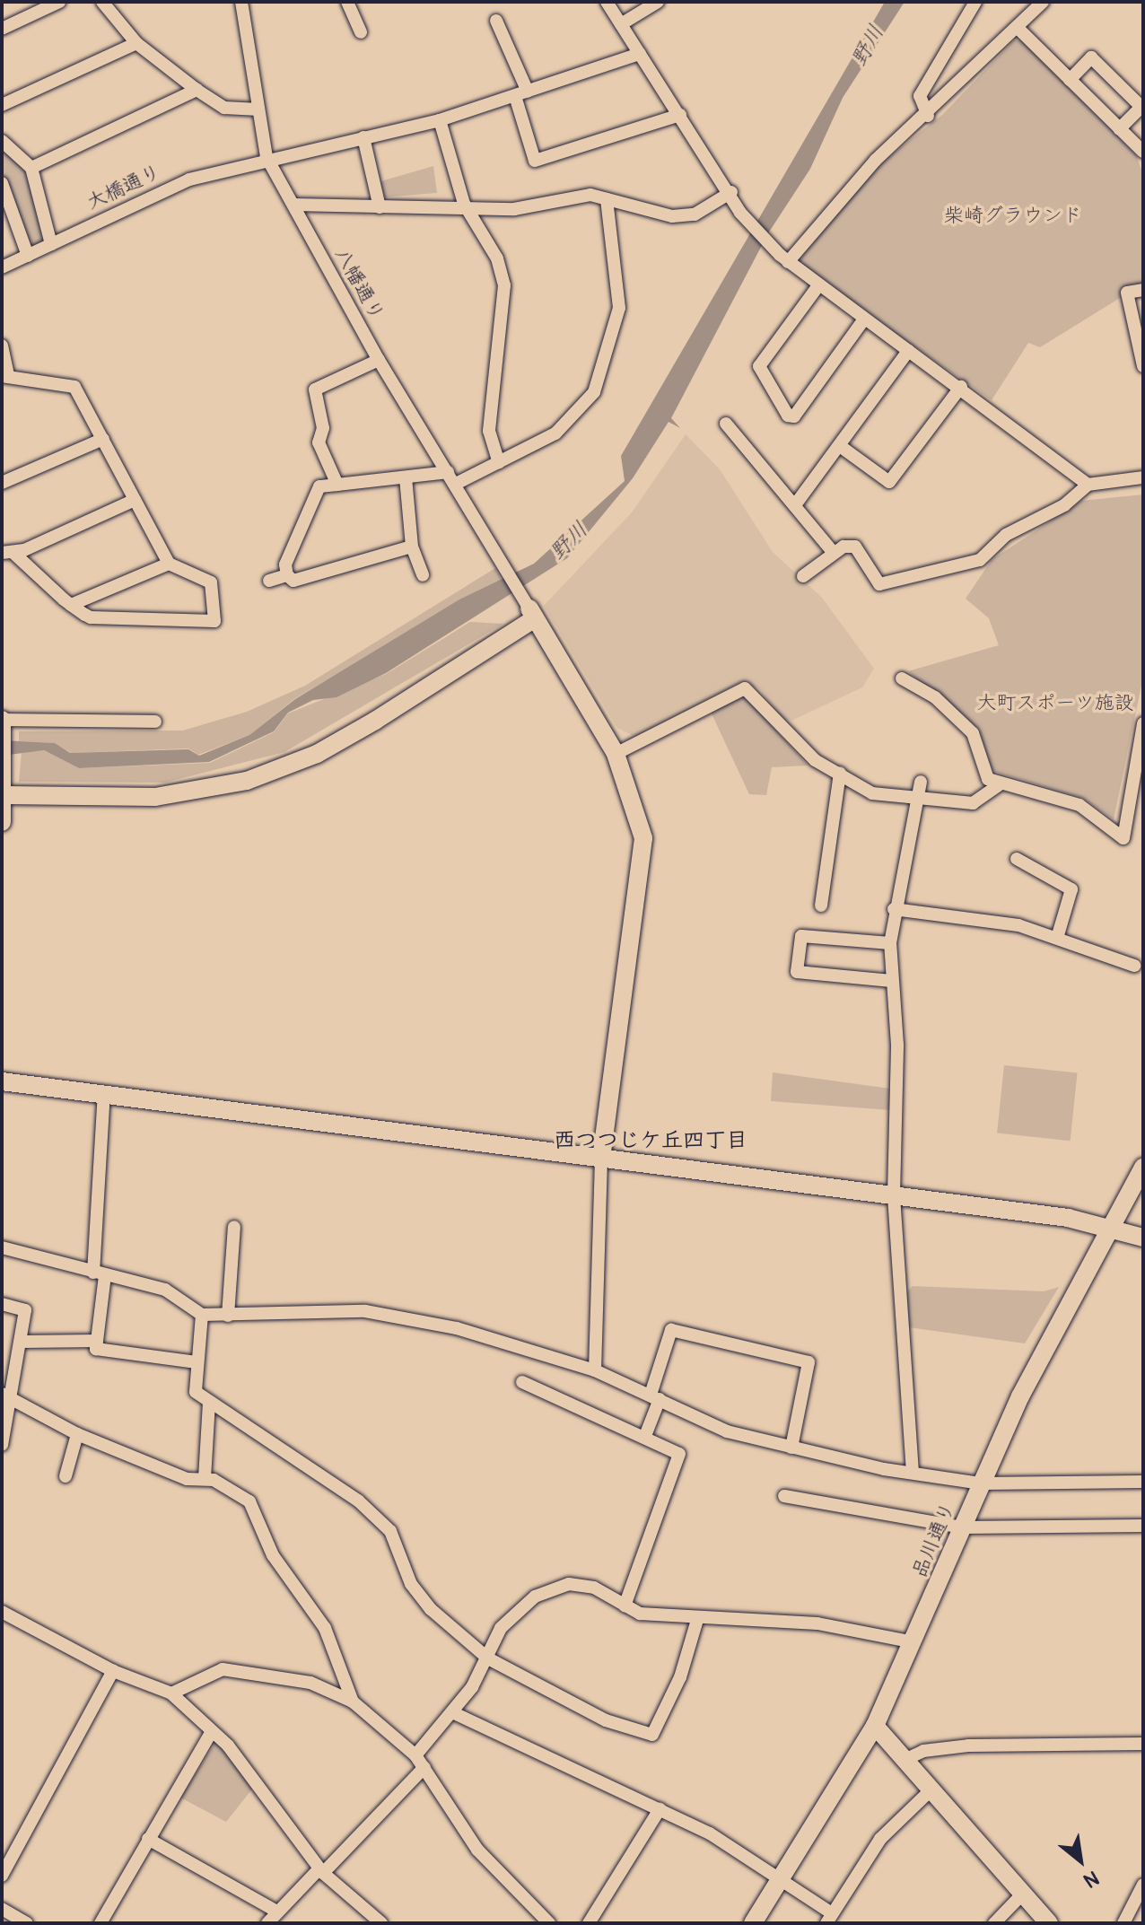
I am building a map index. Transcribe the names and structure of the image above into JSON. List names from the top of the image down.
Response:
{
  "streets": {
    "street": ["大橋通り", "八幡通り", "品川通り"]
  },
  "crossings": [
    ["大橋通り", "八幡通り"]
  ],
  "districts": ["西つつじケ丘四丁目"],
  "water": ["野川"],
  "parks": ["柴崎グラウンド", "大町スポーツ施設"],
  "north": "bottom right"
}
